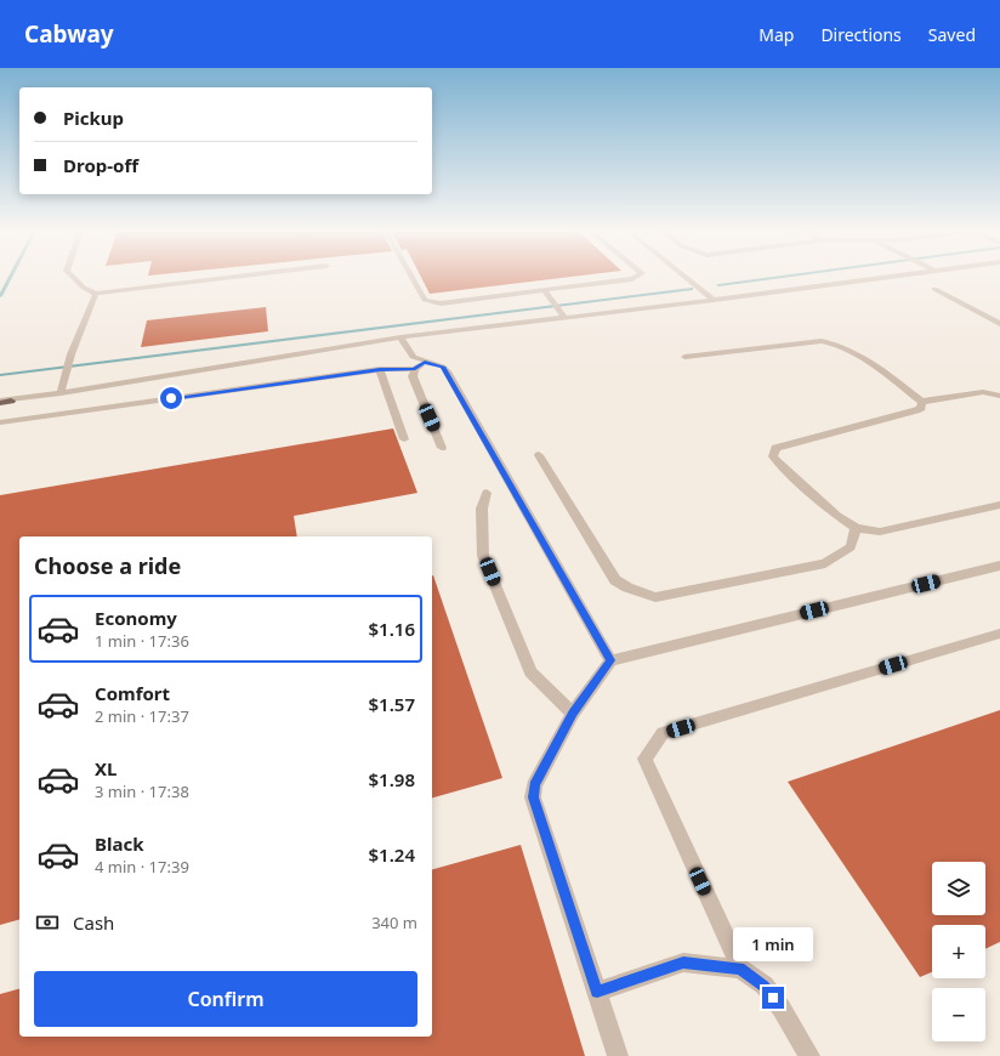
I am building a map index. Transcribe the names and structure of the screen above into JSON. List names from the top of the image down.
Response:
{
  "page": {
    "header": "Cabway",
    "nav": ["Map", "Directions", "Saved"],
    "banner": ["Pickup", "Drop-off"],
    "heading": "Choose a ride",
    "list": [
      {
        "name": "Economy",
        "note": "1 min · 17:36",
        "value": "$1.16"
      },
      {
        "name": "Comfort",
        "note": "2 min · 17:37",
        "value": "$1.57"
      },
      {
        "name": "XL",
        "note": "3 min · 17:38",
        "value": "$1.98"
      },
      {
        "name": "Black",
        "note": "4 min · 17:39",
        "value": "$1.24"
      }
    ],
    "map_buttons": ["+", "−"],
    "pay": ["Cash", "340 m"],
    "bubble": "1 min",
    "buttons": "Confirm"
  }
}
